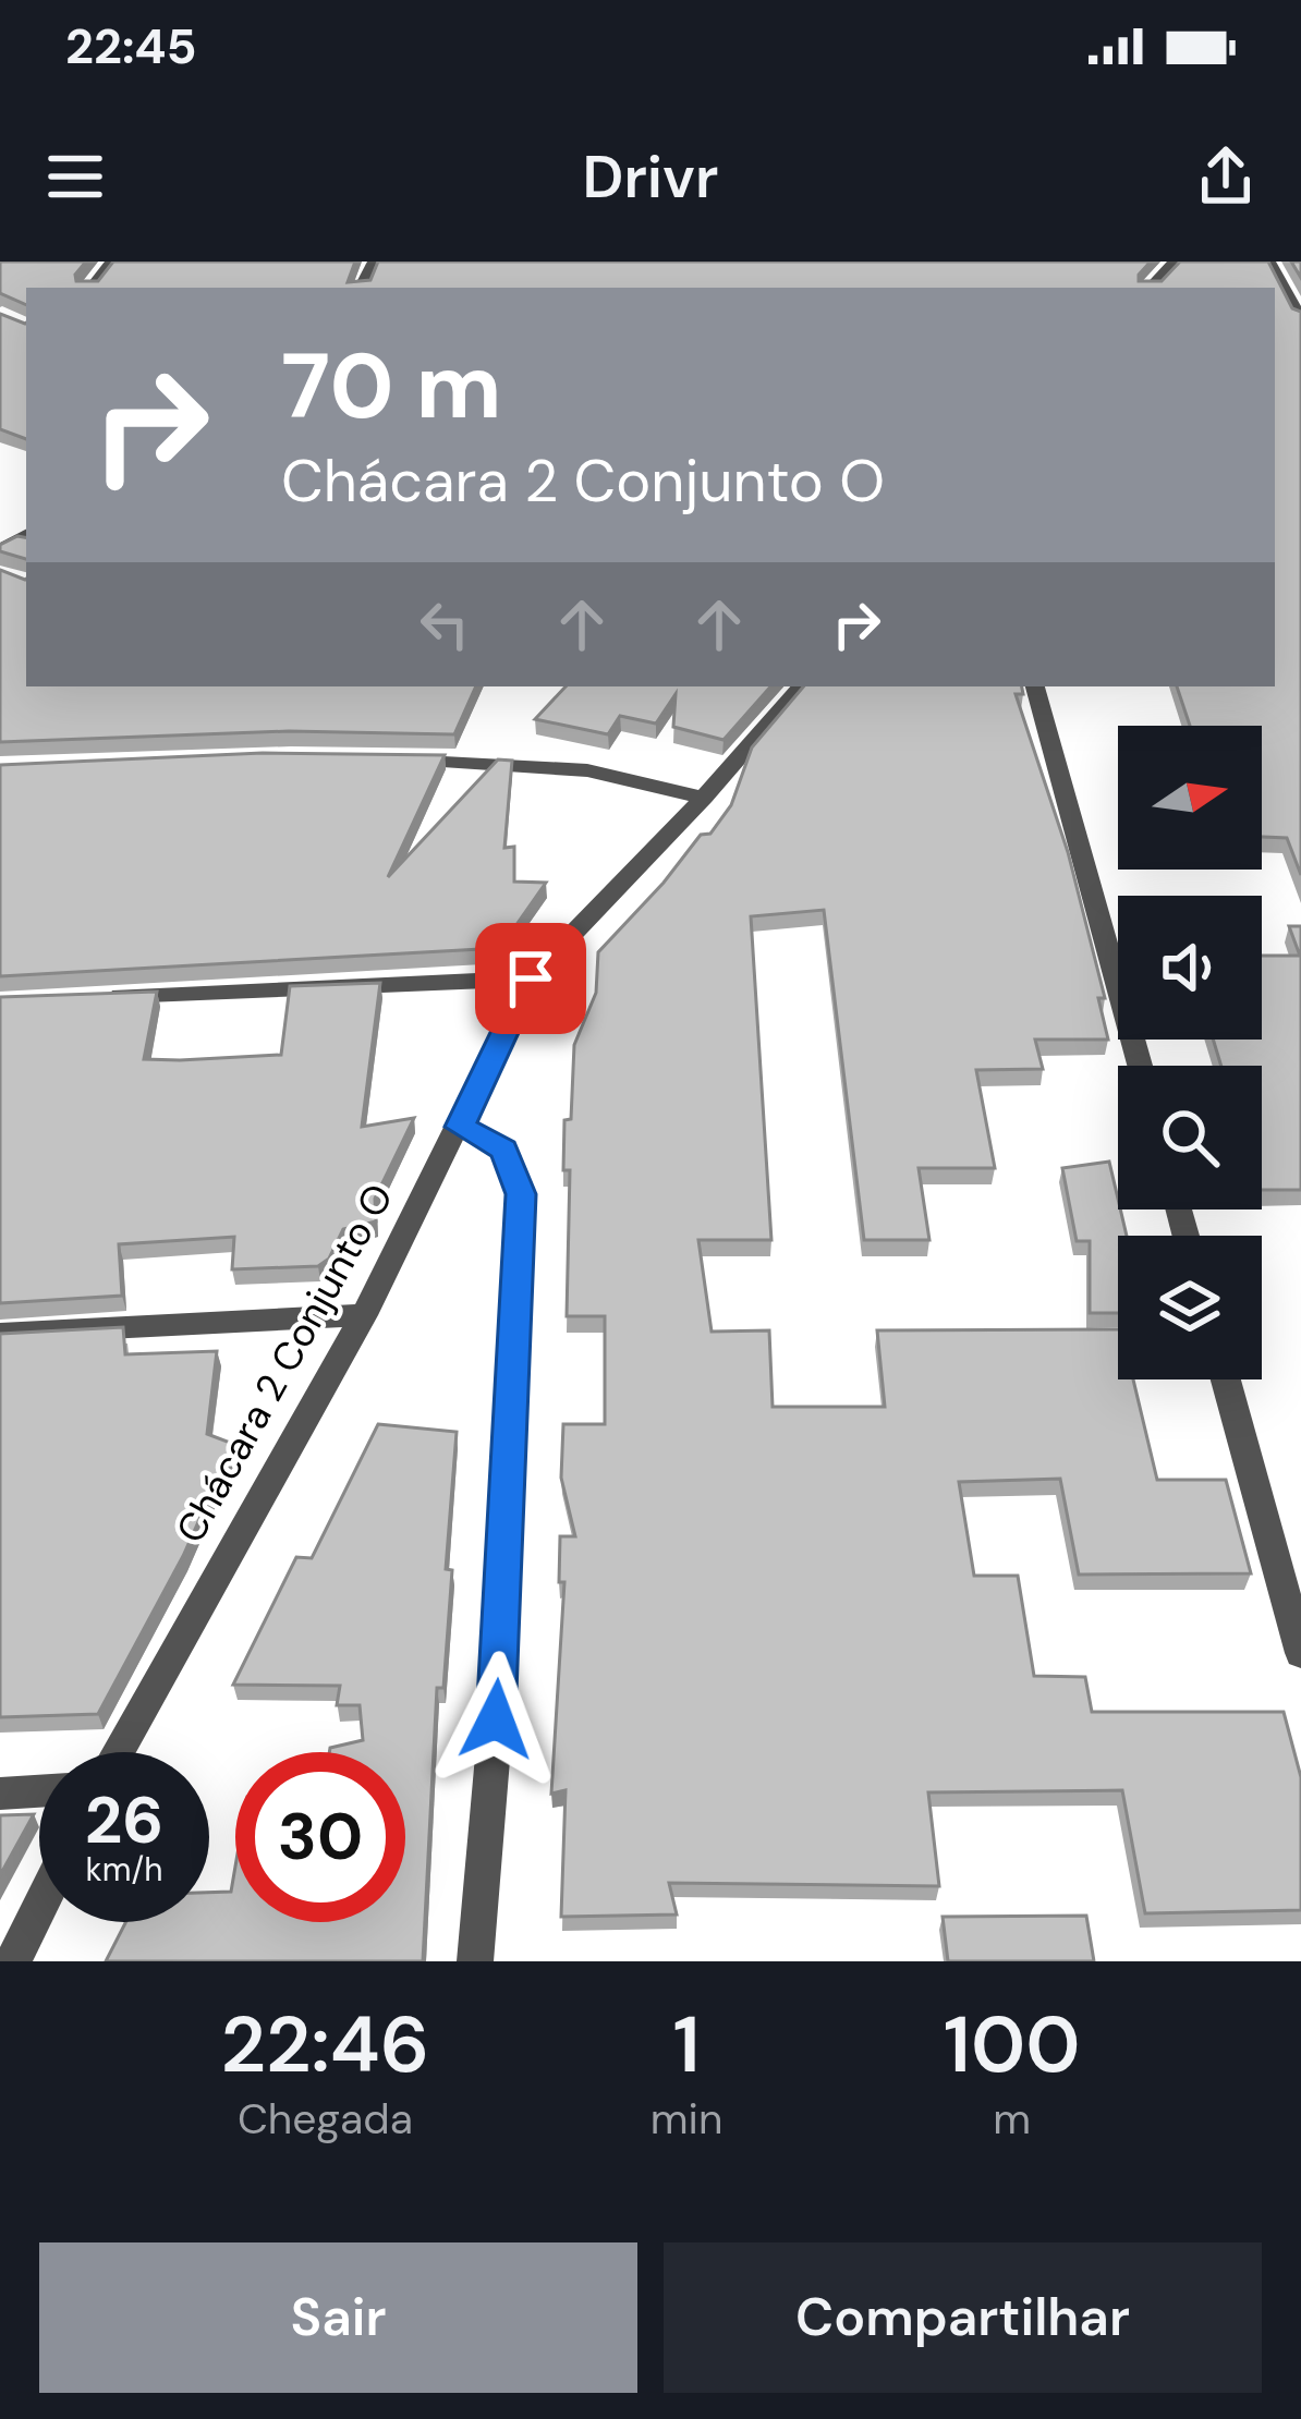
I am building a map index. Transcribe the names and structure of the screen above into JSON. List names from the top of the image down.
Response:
{
  "streets": {
    "street": ["Chácara 2 Conjunto O"]
  },
  "north": "right",
  "page": {
    "status": "22:45",
    "header": "Drivr",
    "turn": ["70 m", "Chácara 2 Conjunto O"],
    "speed": "26 km/h",
    "limit": "30",
    "eta": [
      "22:46",
      "Chegada",
      "1",
      "min",
      "100",
      "m"
    ],
    "buttons": ["Sair", "Compartilhar"]
  }
}
